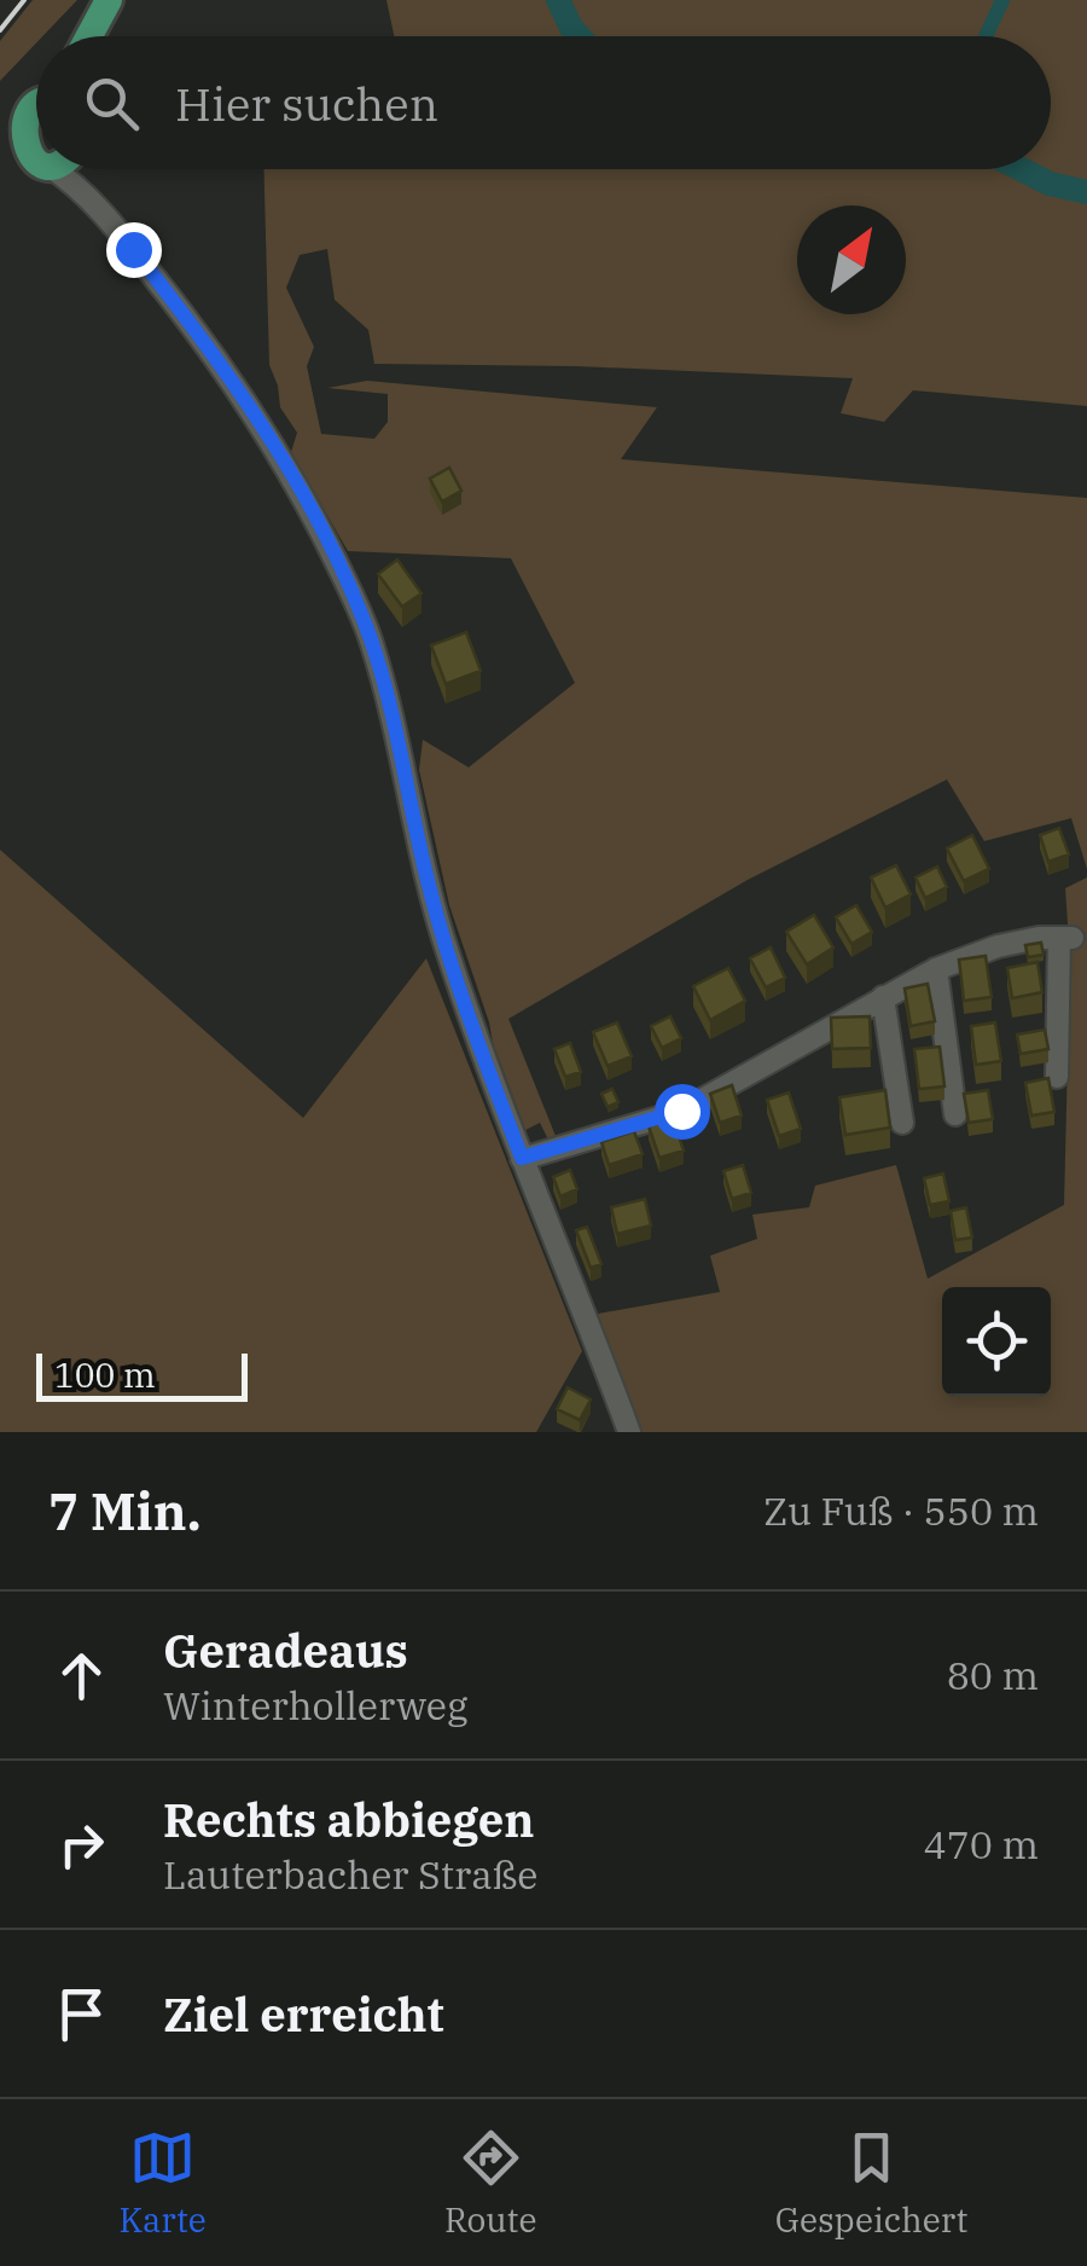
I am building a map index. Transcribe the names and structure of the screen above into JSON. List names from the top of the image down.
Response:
{
  "scale_bar": "100 m",
  "north": "top right",
  "page": {
    "search": "Hier suchen",
    "scale": "100 m",
    "heading": ["7 Min.", "Zu Fuß · 550 m"],
    "list": [
      ["Geradeaus", "Winterhollerweg", "80 m"],
      ["Rechts abbiegen", "Lauterbacher Straße", "470 m"],
      "Ziel erreicht"
    ],
    "nav": ["Karte", "Route", "Gespeichert"]
  }
}
